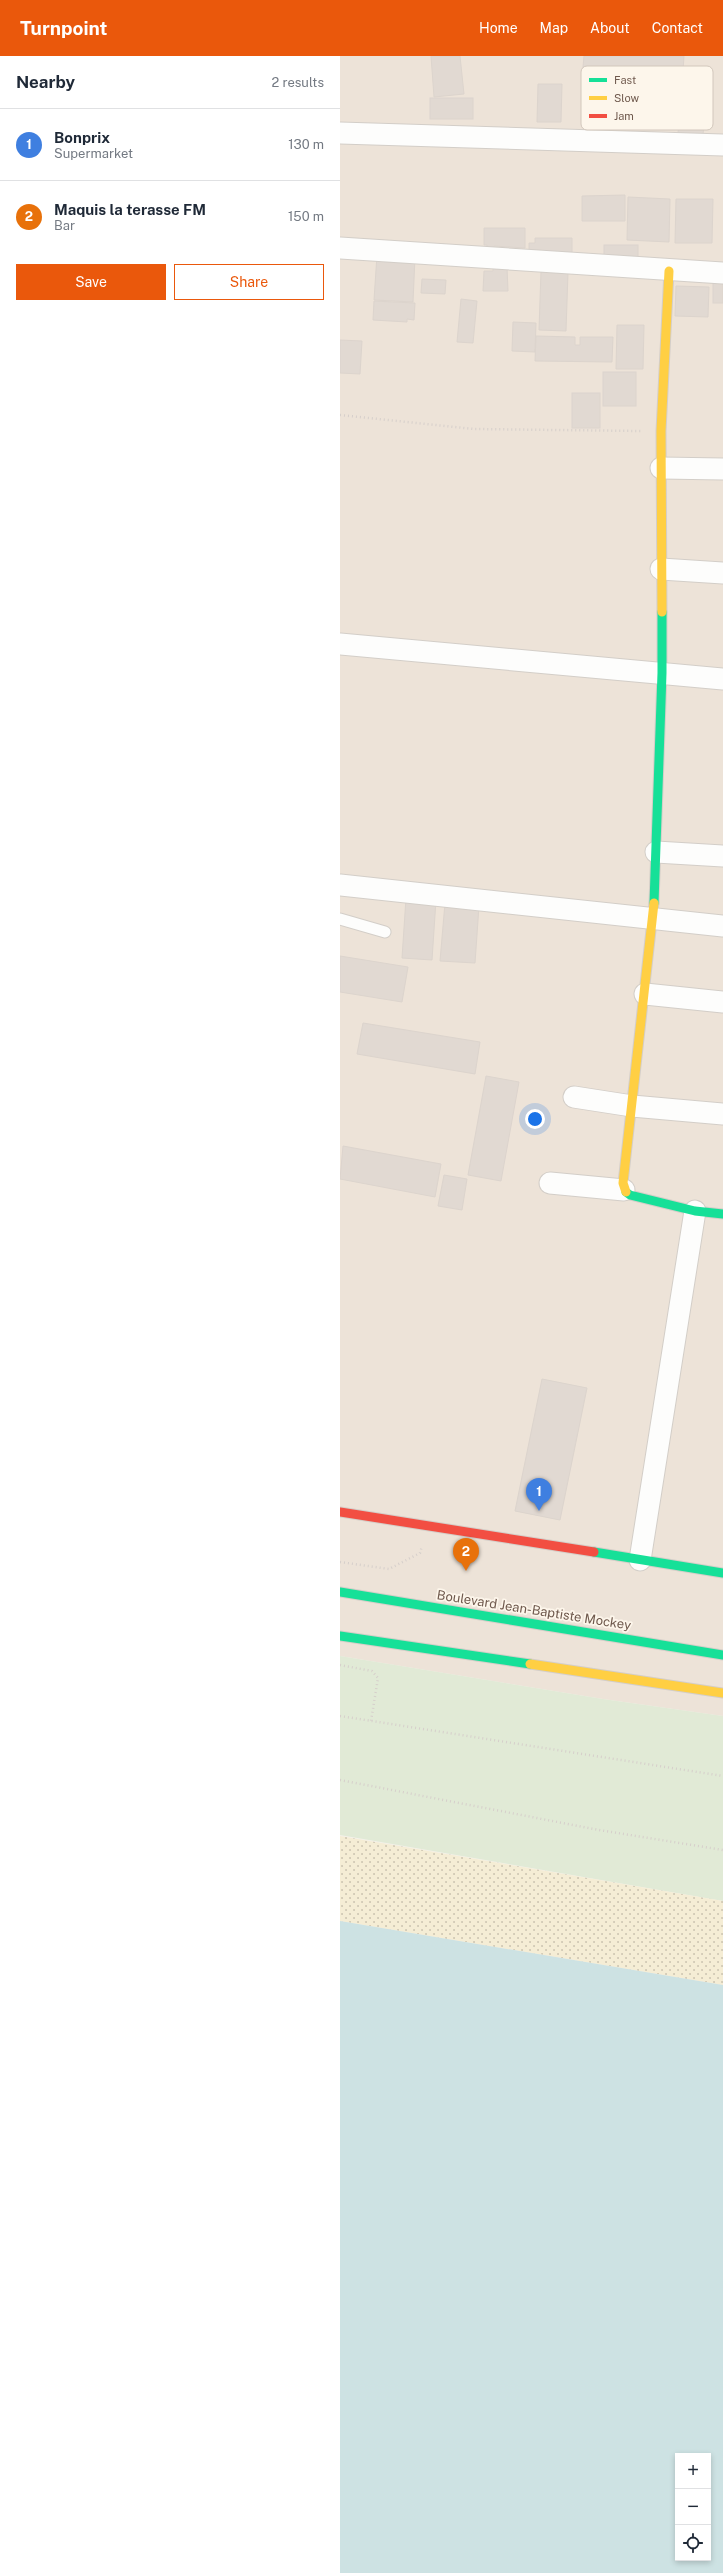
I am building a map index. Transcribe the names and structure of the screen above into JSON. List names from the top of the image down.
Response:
{
  "streets": {
    "main road": ["Boulevard Jean-Baptiste Mockey"]
  },
  "legend": ["Fast", "Slow", "Jam"],
  "page": {
    "header": "Turnpoint",
    "nav": [
      "Home",
      "Map",
      "About",
      "Contact"
    ],
    "heading": ["Nearby", "2 results"],
    "list": [
      {
        "mark": "1",
        "name": "Bonprix",
        "note": "Supermarket",
        "value": "130 m"
      },
      {
        "mark": "2",
        "name": "Maquis la terasse FM",
        "note": "Bar",
        "value": "150 m"
      }
    ],
    "buttons": ["Save", "Share"],
    "pins": ["1", "2"],
    "map_buttons": ["+", "−"]
  }
}
